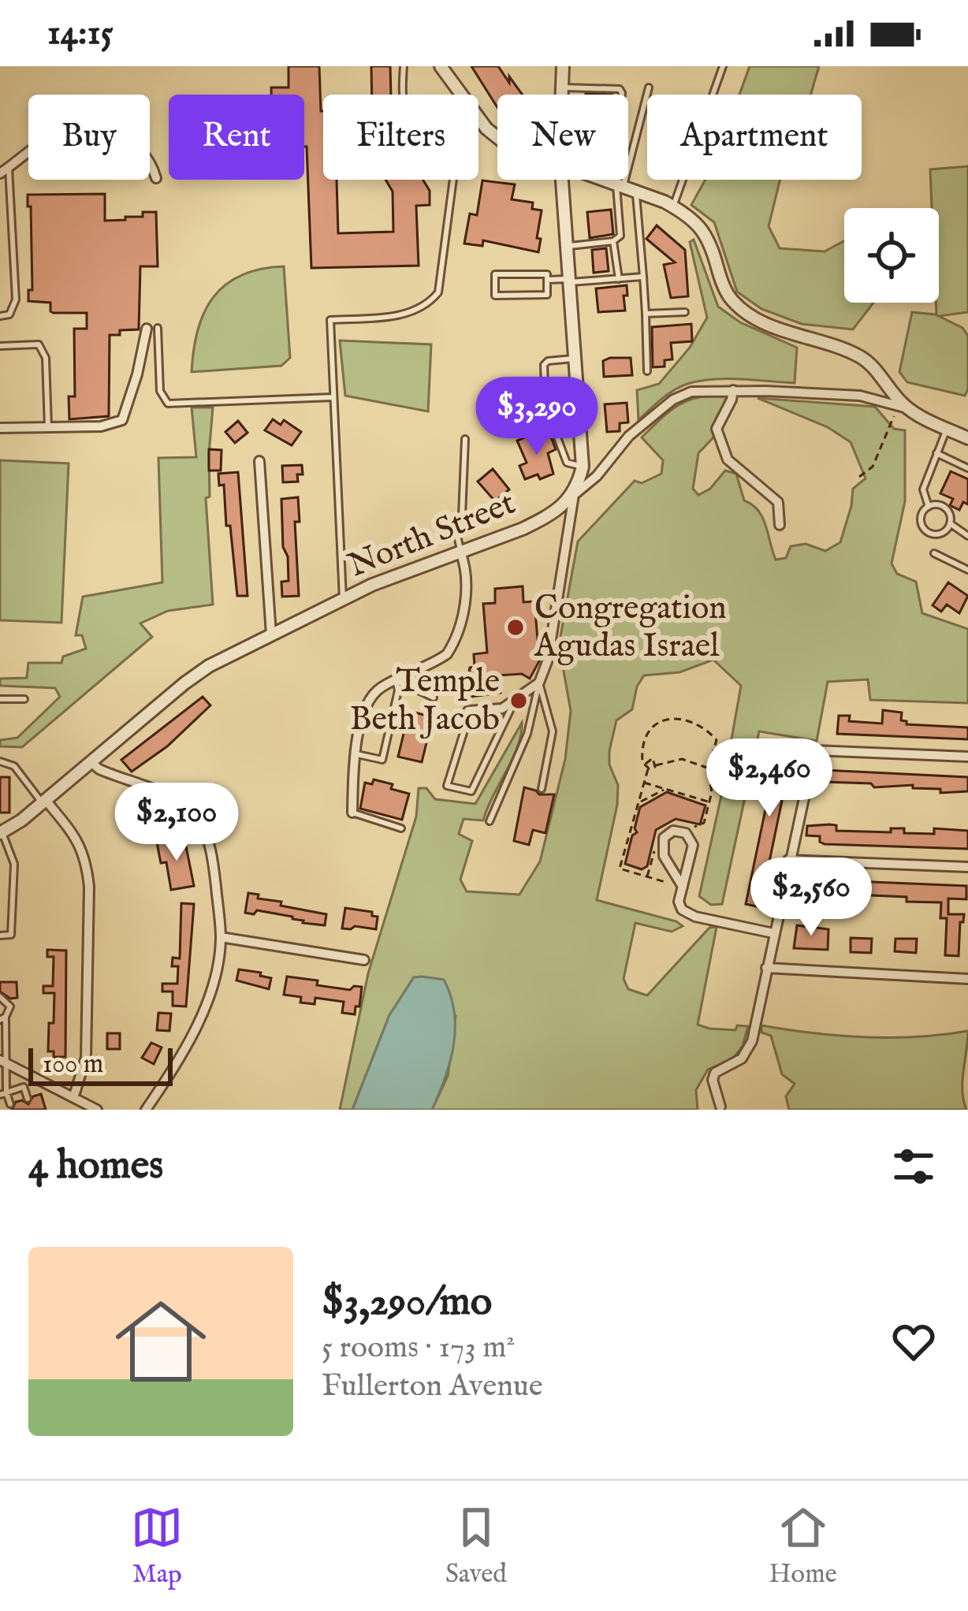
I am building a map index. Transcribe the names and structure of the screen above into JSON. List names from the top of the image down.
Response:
{
  "streets": {
    "street": ["North Street"]
  },
  "places": ["Congregation Agudas Israel", "Temple Beth Jacob"],
  "scale_bar": "100 m",
  "page": {
    "status": "14:15",
    "chip": [
      "Buy",
      "Rent",
      "Filters",
      "New",
      "Apartment"
    ],
    "price": [
      "$3,290",
      "$2,460",
      "$2,100",
      "$2,560"
    ],
    "scale": "100 m",
    "heading": "4 homes",
    "list": [
      {
        "name": "$3,290/mo",
        "note": "5 rooms · 173 m² · Fullerton Avenue"
      }
    ],
    "tabs": ["Map", "Saved", "Home"]
  }
}
